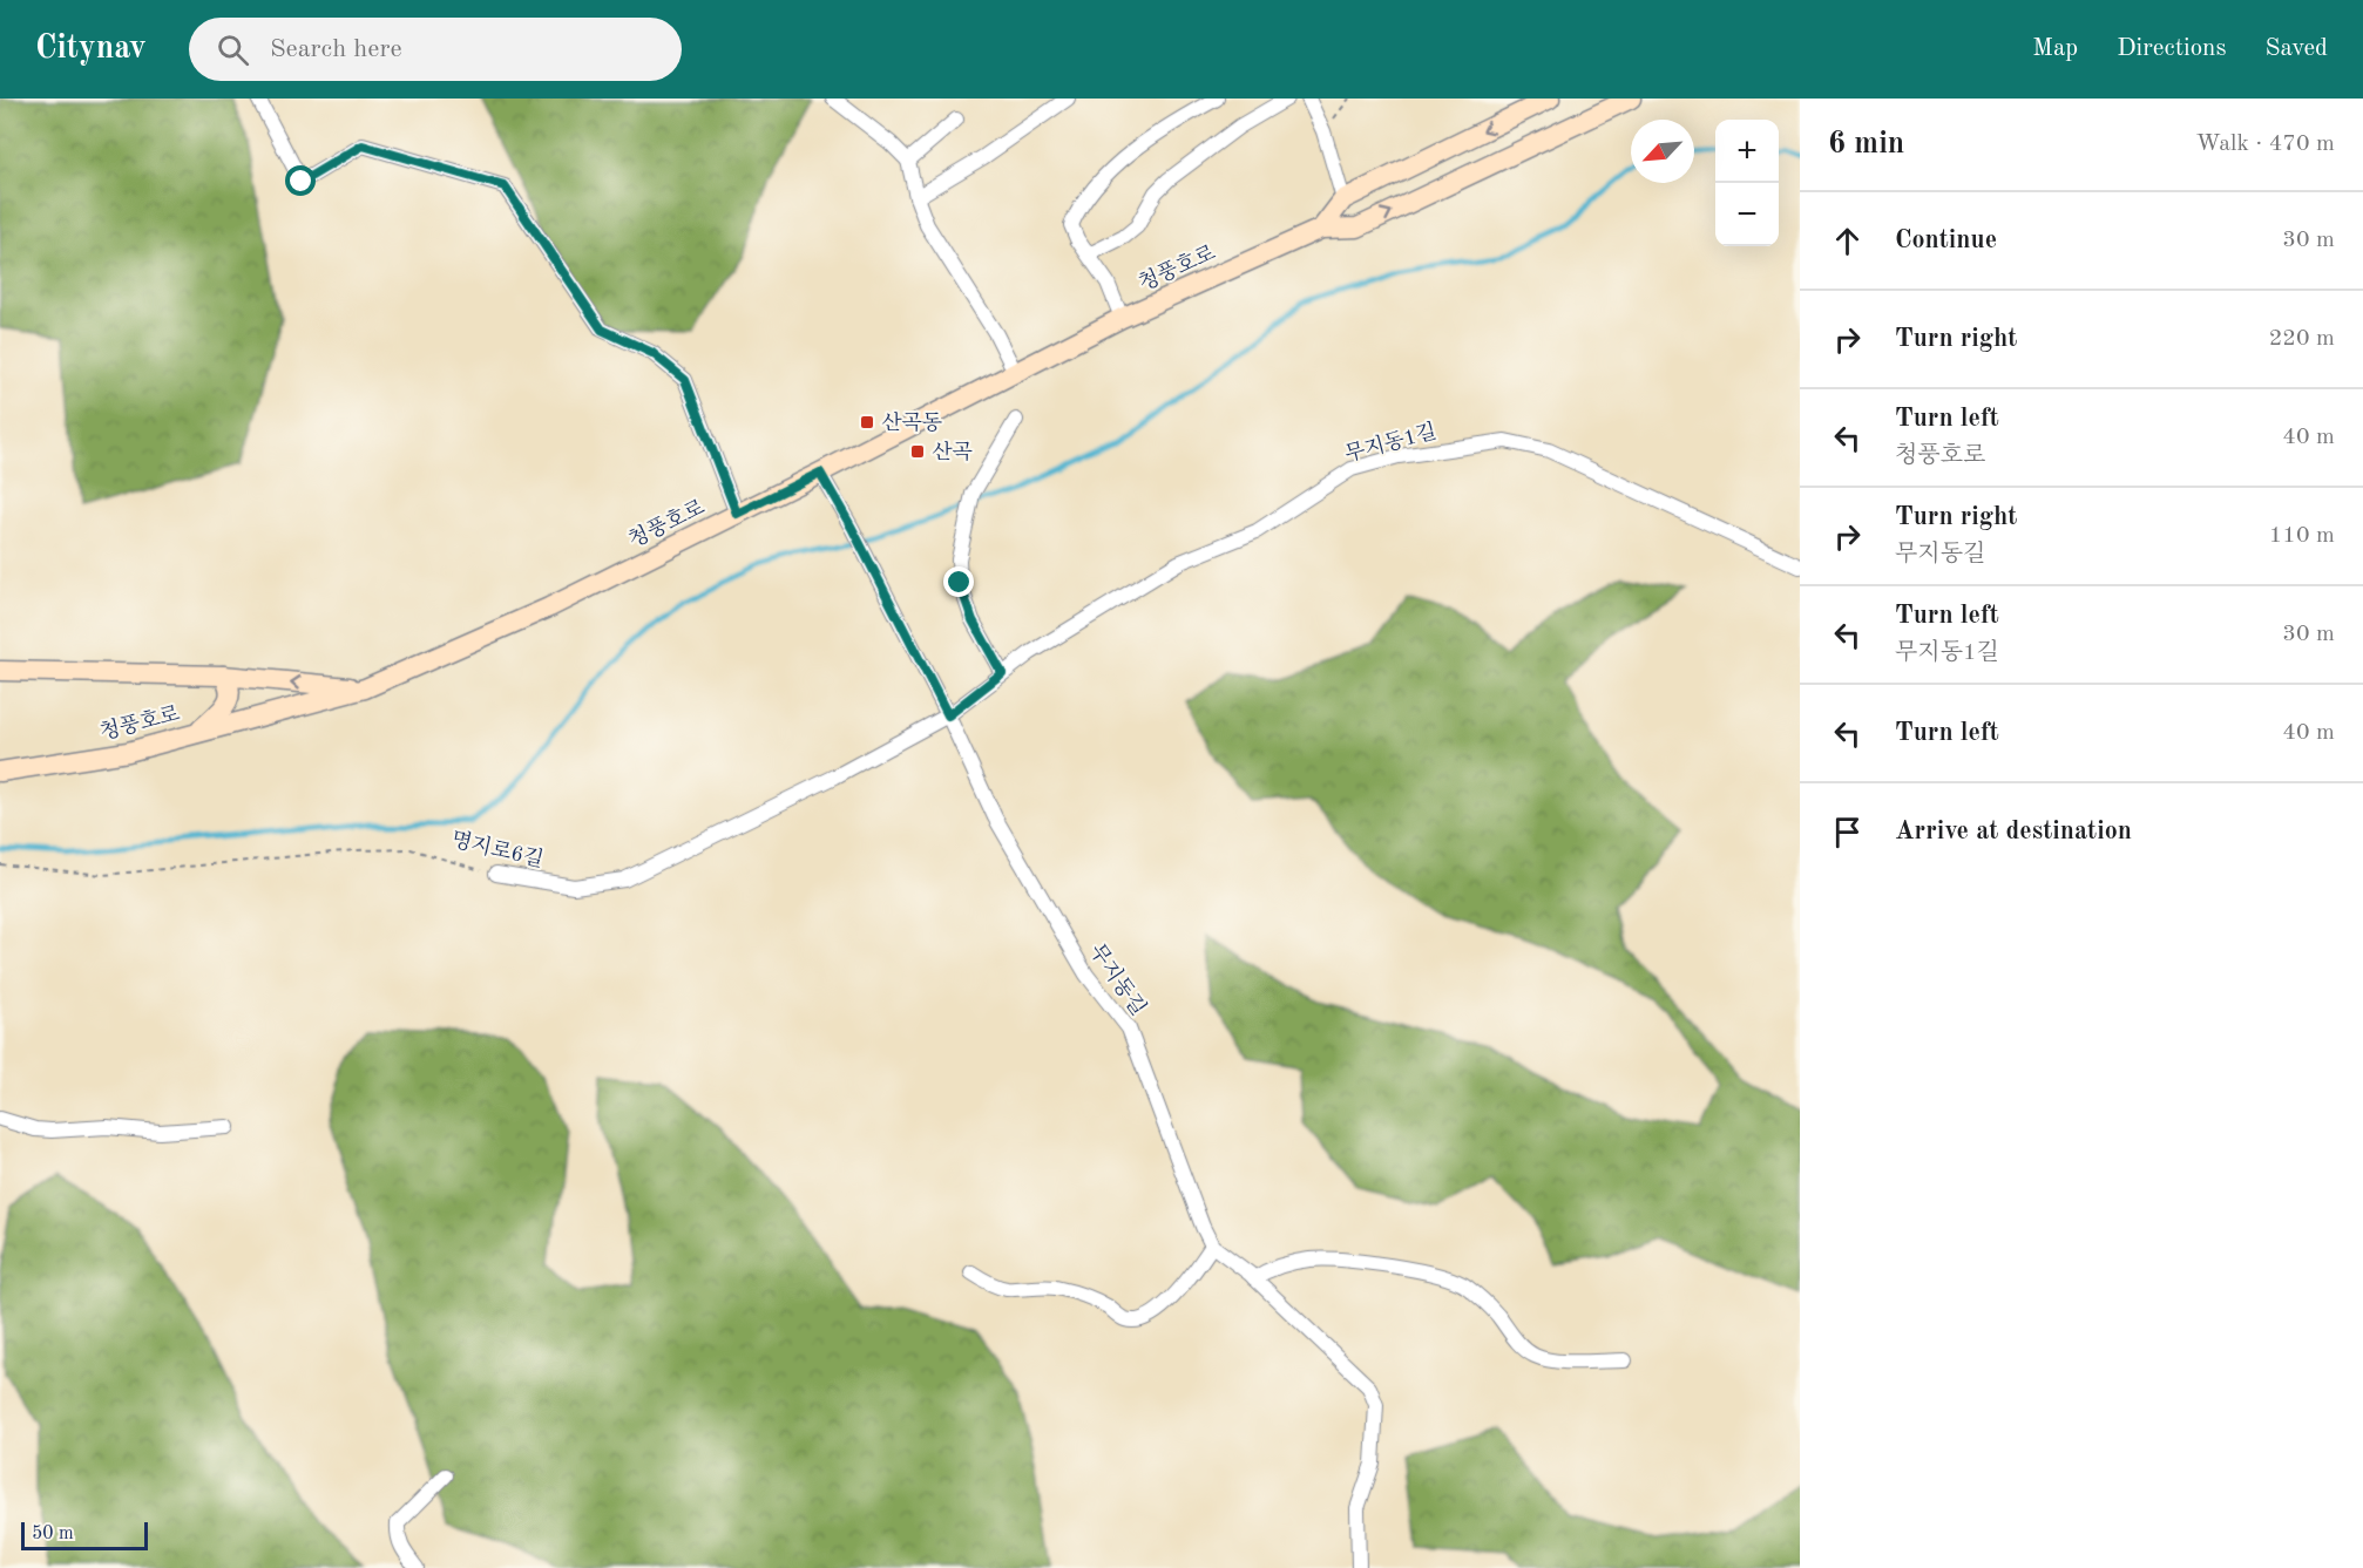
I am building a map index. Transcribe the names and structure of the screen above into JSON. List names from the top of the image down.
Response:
{
  "streets": {
    "main road": ["청풍호로"],
    "street": ["무지동1길", "명지로6길", "무지동길"]
  },
  "crossings": [
    ["청풍호로", "무지동길"],
    ["무지동1길", "명지로6길"],
    ["무지동1길", "무지동길"],
    ["명지로6길", "무지동길"]
  ],
  "places": {
    "transit": ["산곡동", "산곡"]
  },
  "scale_bar": "50 m",
  "north": "bottom left",
  "page": {
    "header": "Citynav",
    "search": "Search here",
    "nav": ["Map", "Directions", "Saved"],
    "heading": ["6 min", "Walk · 470 m"],
    "map_buttons": ["+", "−"],
    "list": [
      ["Continue", "30 m"],
      ["Turn right", "220 m"],
      ["Turn left", "청풍호로", "40 m"],
      ["Turn right", "무지동길", "110 m"],
      ["Turn left", "무지동1길", "30 m"],
      ["Turn left", "40 m"],
      "Arrive at destination"
    ],
    "scale": "50 m"
  }
}
